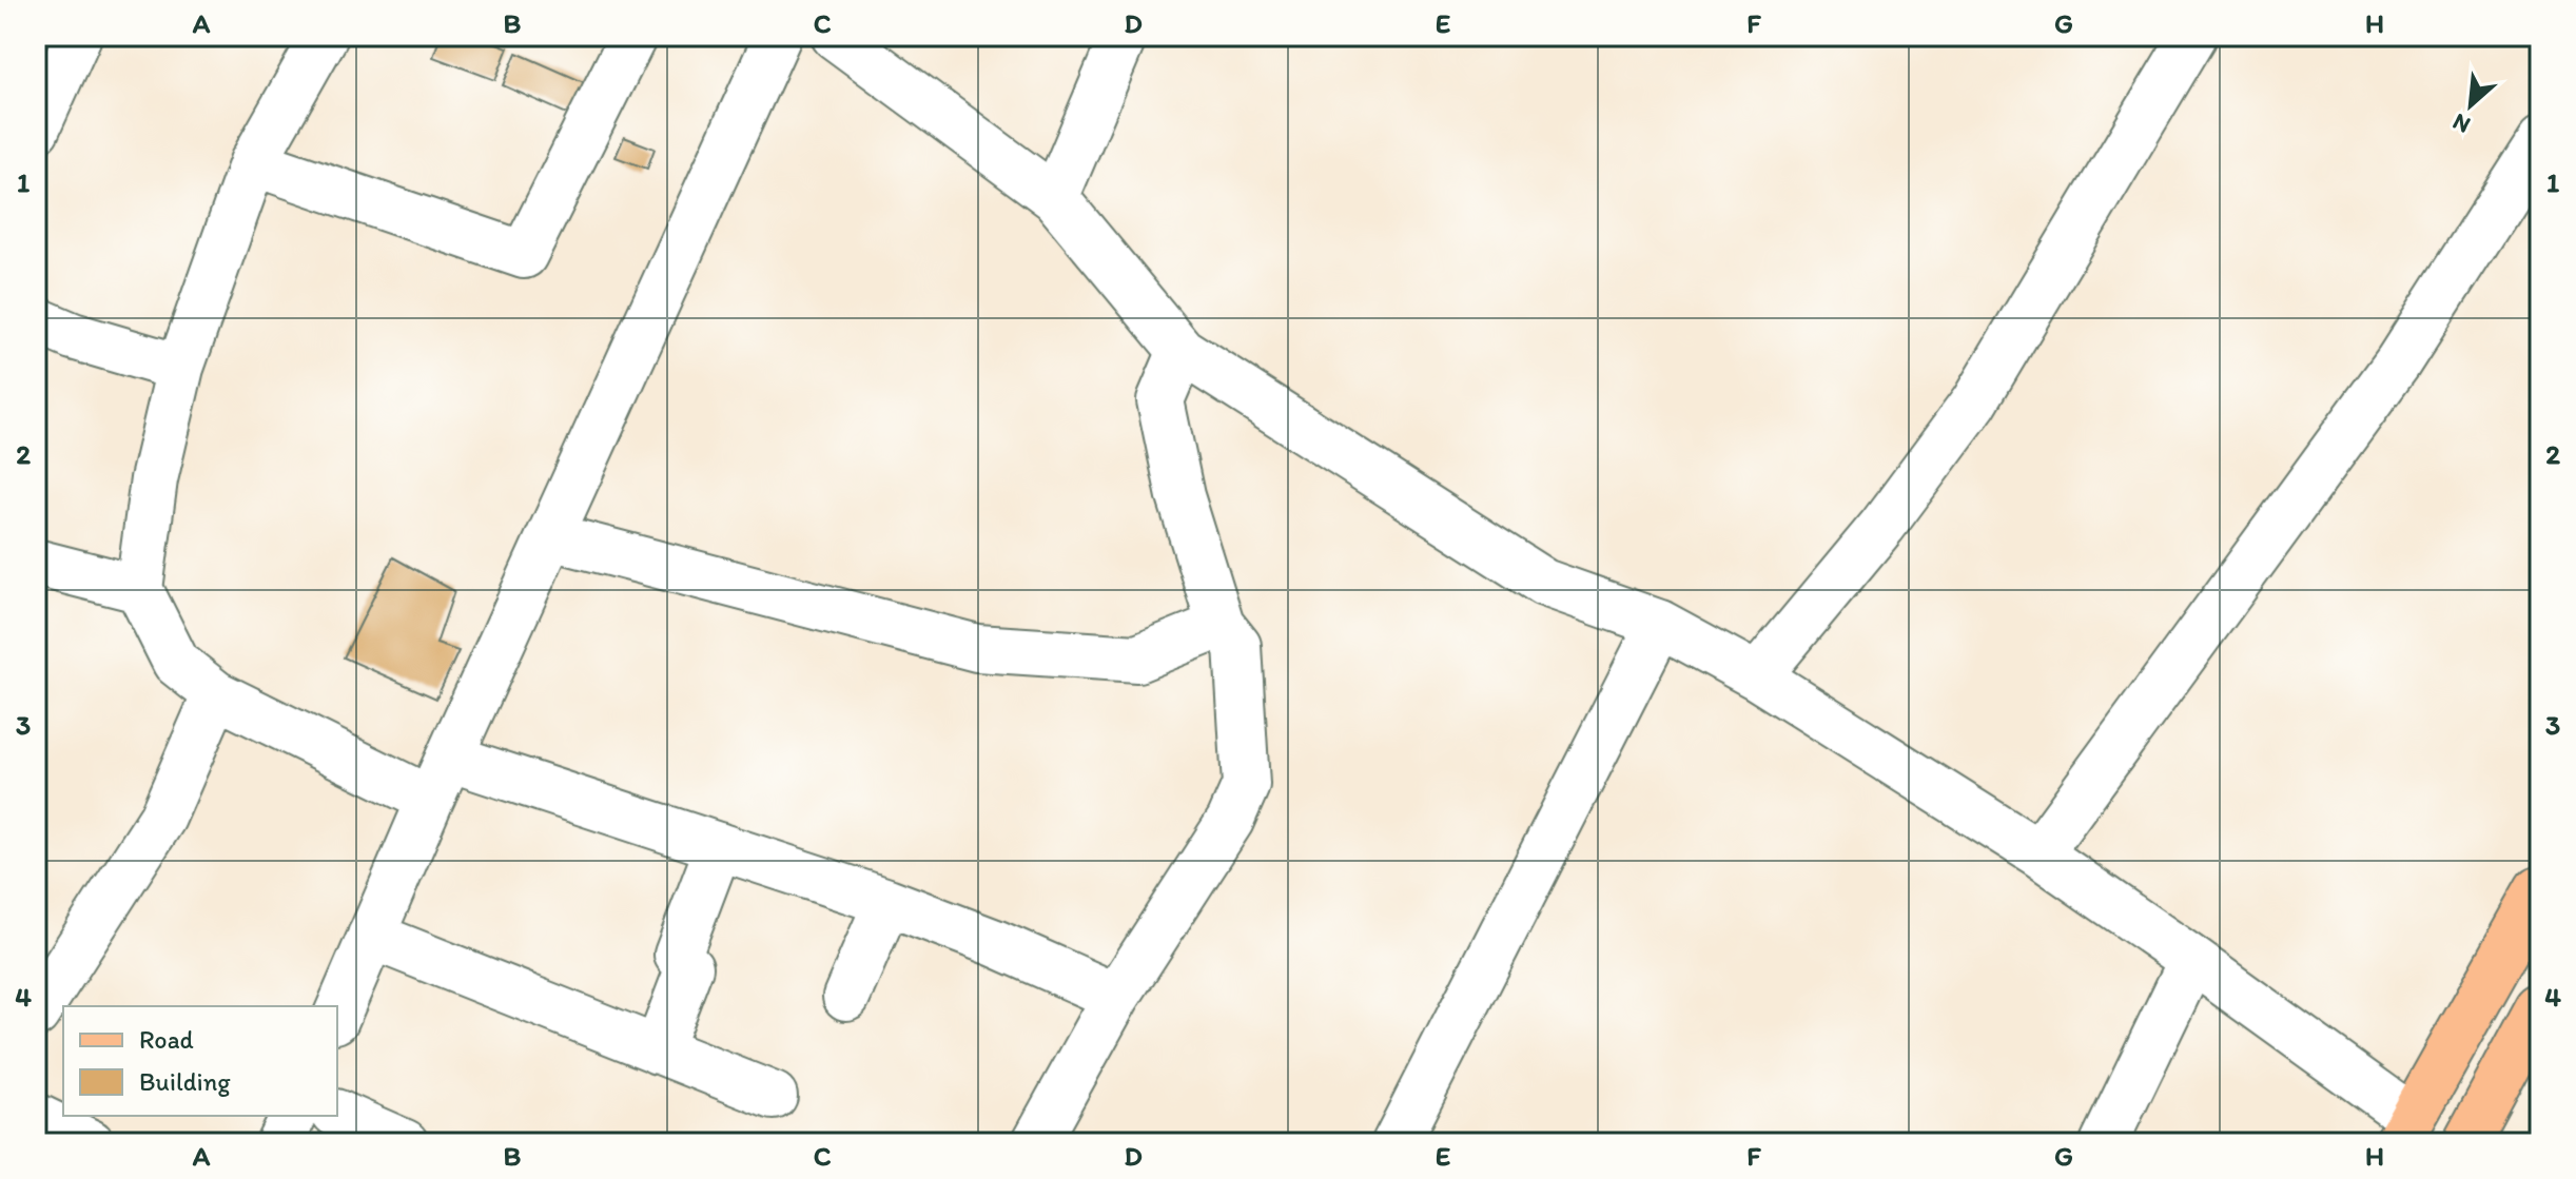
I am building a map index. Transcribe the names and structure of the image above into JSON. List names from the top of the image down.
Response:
{
  "legend": ["Road", "Building"],
  "north": "bottom left",
  "grid": {
    "columns": [
      "A",
      "B",
      "C",
      "D",
      "E",
      "F",
      "G",
      "H"
    ],
    "rows": [
      "1",
      "2",
      "3",
      "4"
    ]
  }
}
